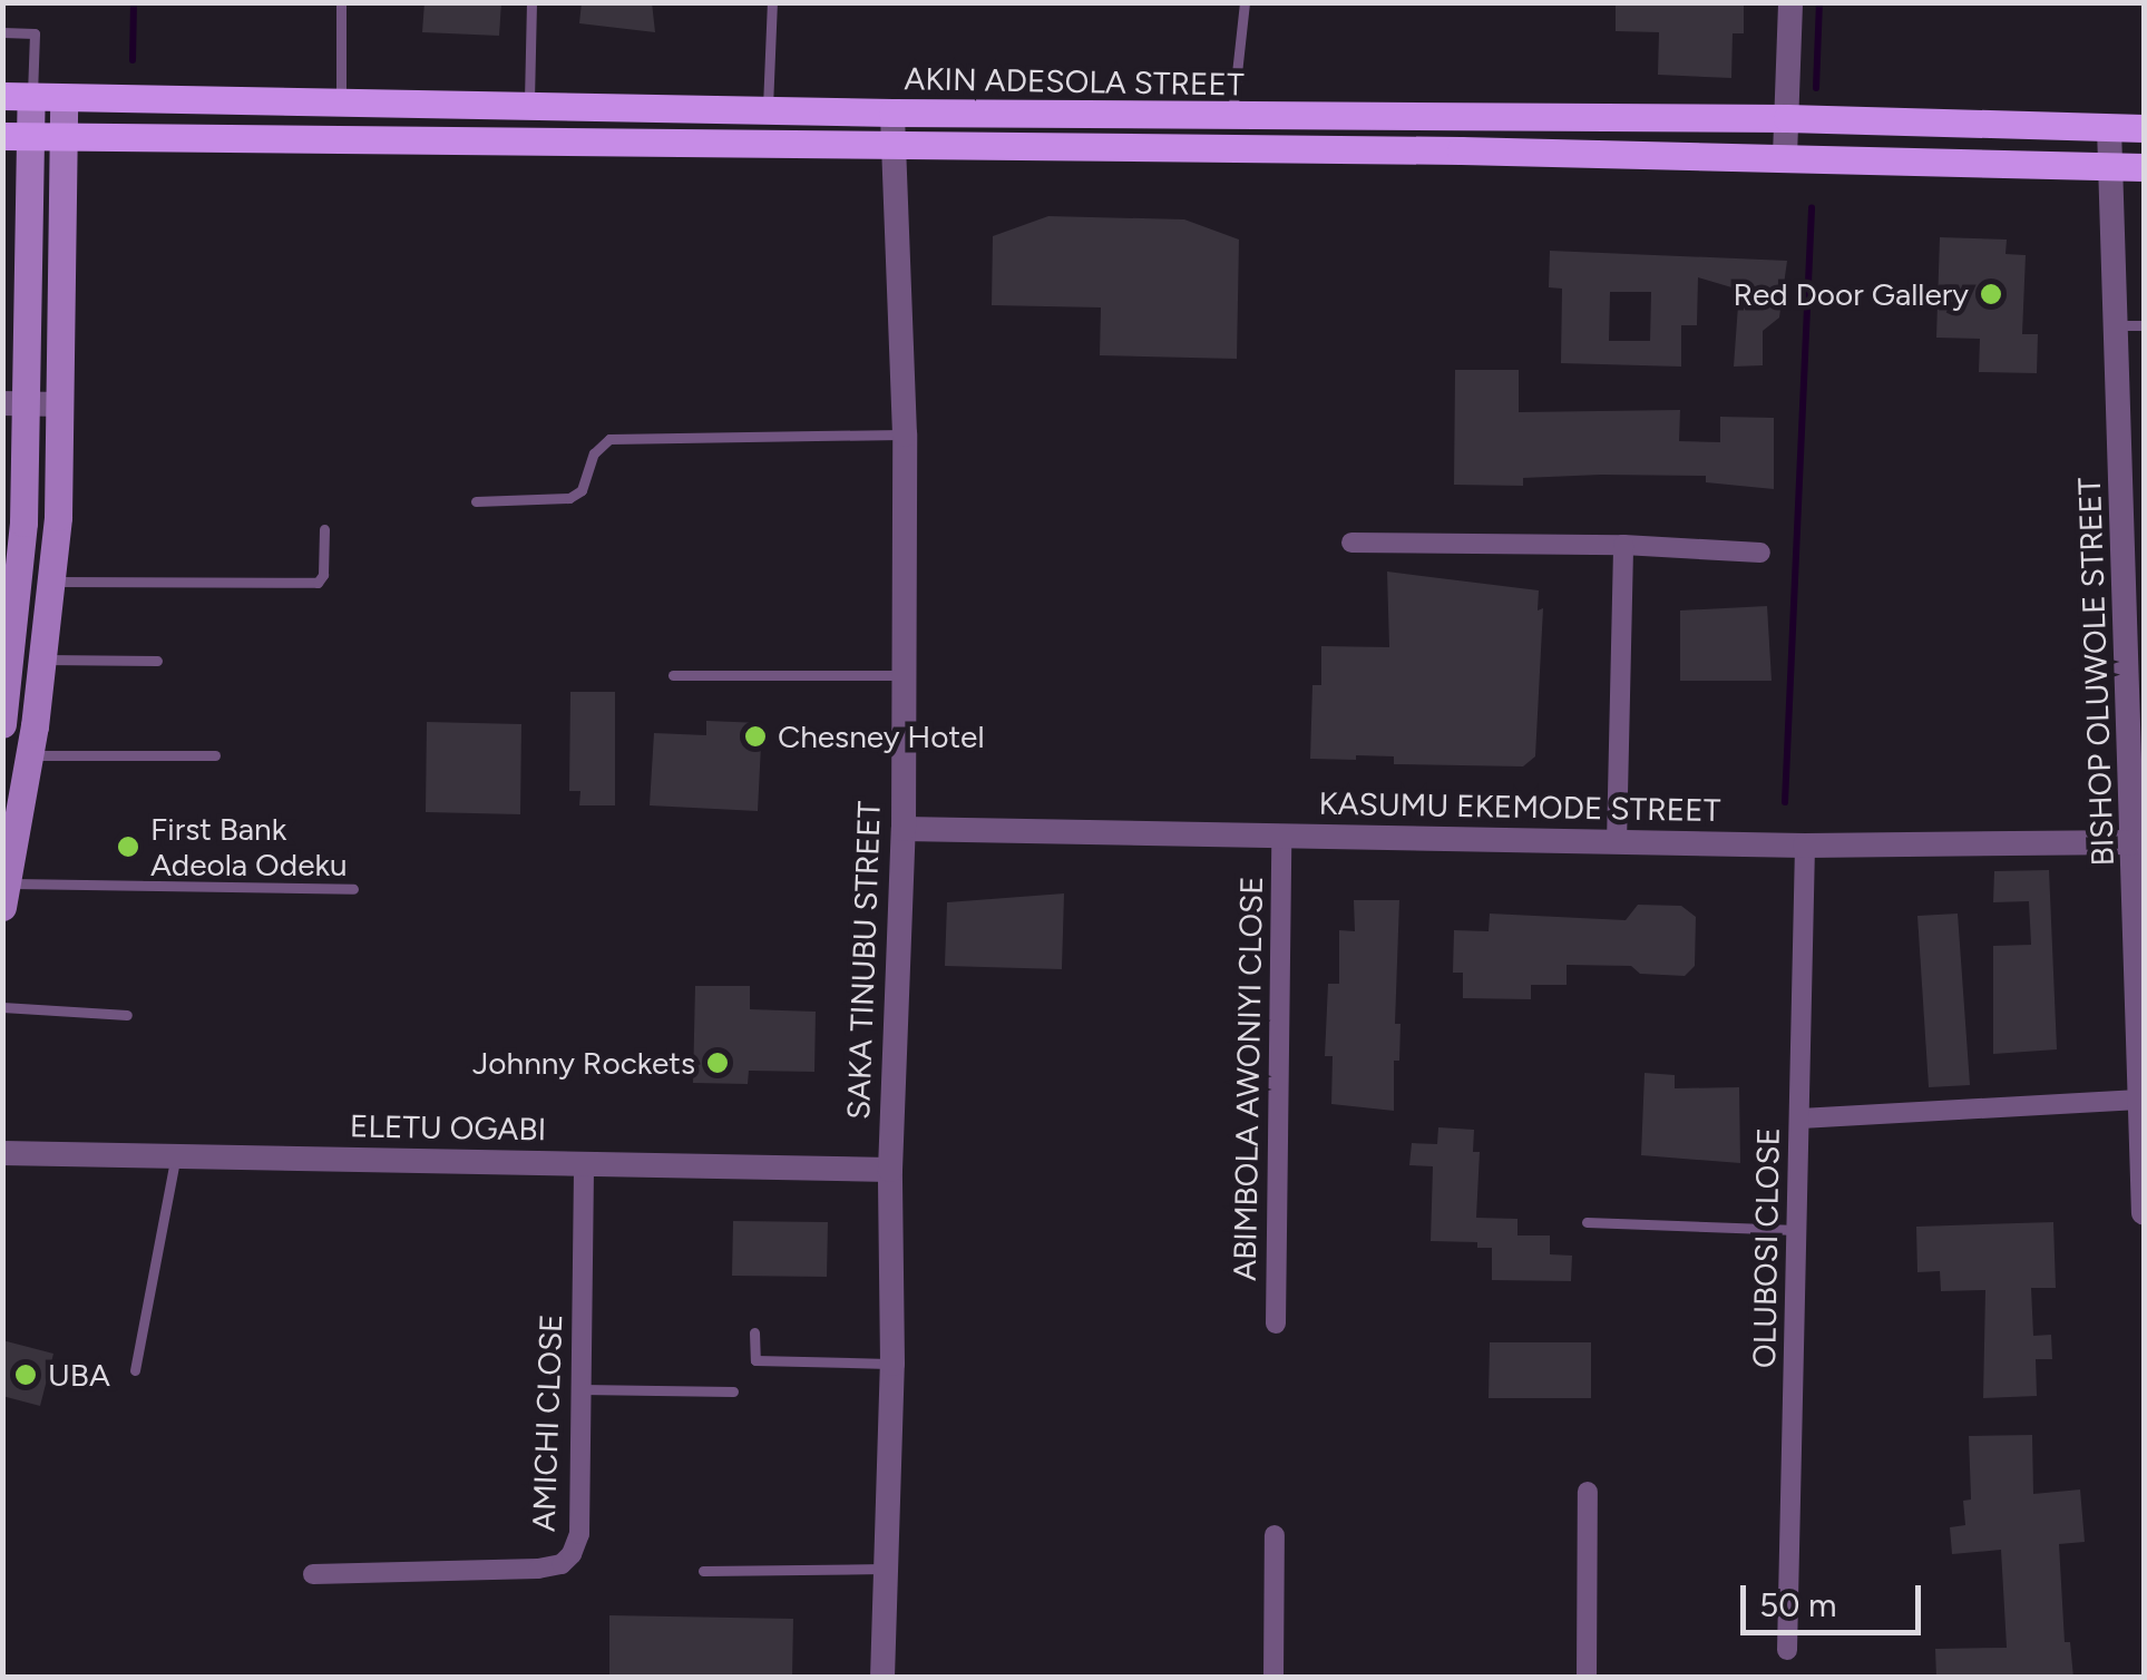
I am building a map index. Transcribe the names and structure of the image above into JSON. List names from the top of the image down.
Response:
{
  "streets": {
    "main road": ["AKIN ADESOLA STREET"],
    "street": [
      "BISHOP OLUWOLE STREET",
      "KASUMU EKEMODE STREET",
      "SAKA TINUBU STREET",
      "ABIMBOLA AWONIYI CLOSE",
      "ELETU OGABI",
      "OLUBOSI CLOSE",
      "AMICHI CLOSE"
    ]
  },
  "crossings": [
    ["AKIN ADESOLA STREET", "BISHOP OLUWOLE STREET"],
    ["AKIN ADESOLA STREET", "SAKA TINUBU STREET"],
    ["BISHOP OLUWOLE STREET", "KASUMU EKEMODE STREET"],
    ["KASUMU EKEMODE STREET", "SAKA TINUBU STREET"],
    ["KASUMU EKEMODE STREET", "ABIMBOLA AWONIYI CLOSE"],
    ["KASUMU EKEMODE STREET", "OLUBOSI CLOSE"],
    ["SAKA TINUBU STREET", "ELETU OGABI"],
    ["ELETU OGABI", "AMICHI CLOSE"]
  ],
  "places": [
    "Red Door Gallery",
    "Chesney Hotel",
    "First Bank Adeola Odeku",
    "Johnny Rockets",
    "UBA"
  ],
  "scale_bar": "50 m"
}
